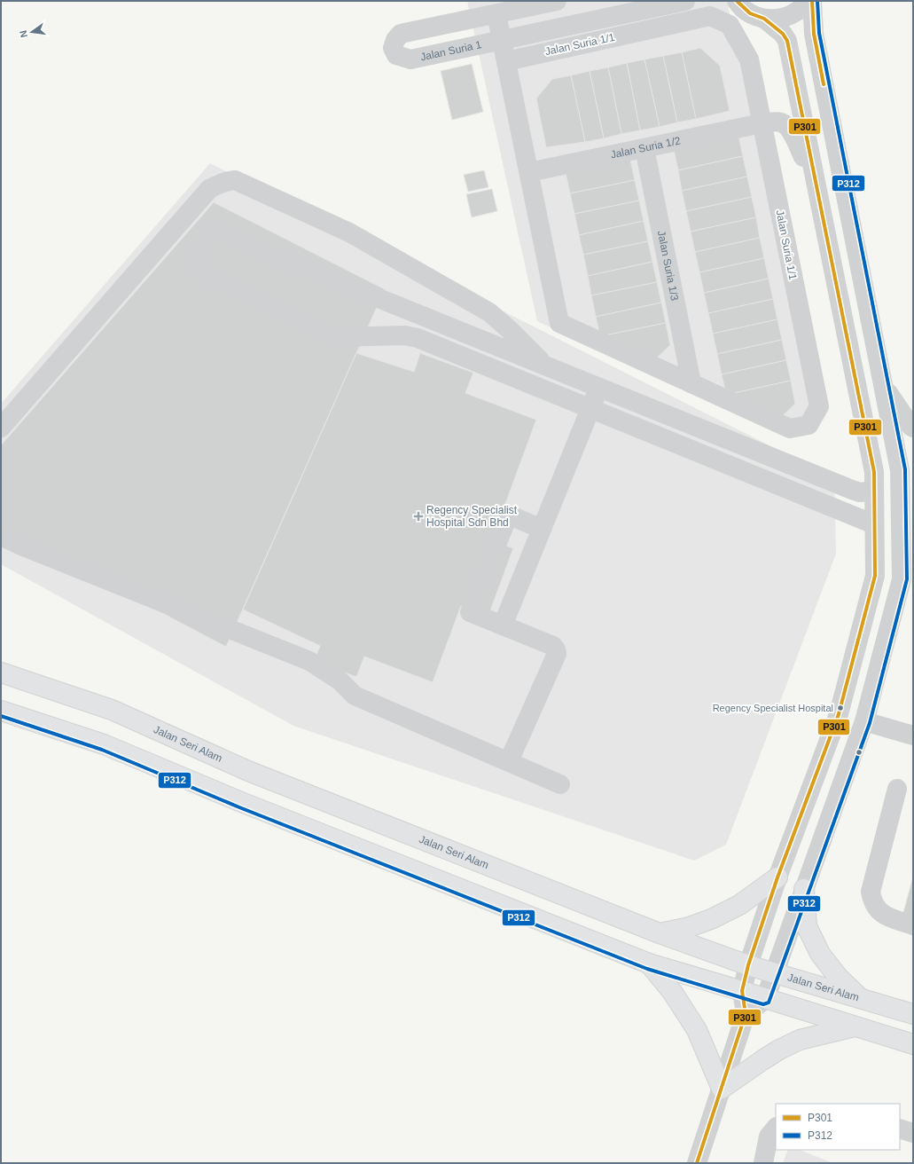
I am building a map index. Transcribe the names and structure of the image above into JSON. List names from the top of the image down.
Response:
{
  "streets": {
    "main road": ["Jalan Seri Alam"],
    "street": [
      "Jalan Suria 1/1",
      "Jalan Suria 1",
      "Jalan Suria 1/2",
      "Jalan Suria 1/3"
    ]
  },
  "crossings": [
    ["Jalan Suria 1/1", "Jalan Suria 1/2"],
    ["Jalan Suria 1/1", "Jalan Suria 1/3"],
    ["Jalan Suria 1/2", "Jalan Suria 1/3"]
  ],
  "places": {
    "health": ["Regency Specialist Hospital Sdn Bhd"],
    "other": ["Regency Specialist Hospital"]
  },
  "lines": ["transit line P301", "transit line P312"],
  "legend": ["P301", "P312"],
  "north": "left"
}
